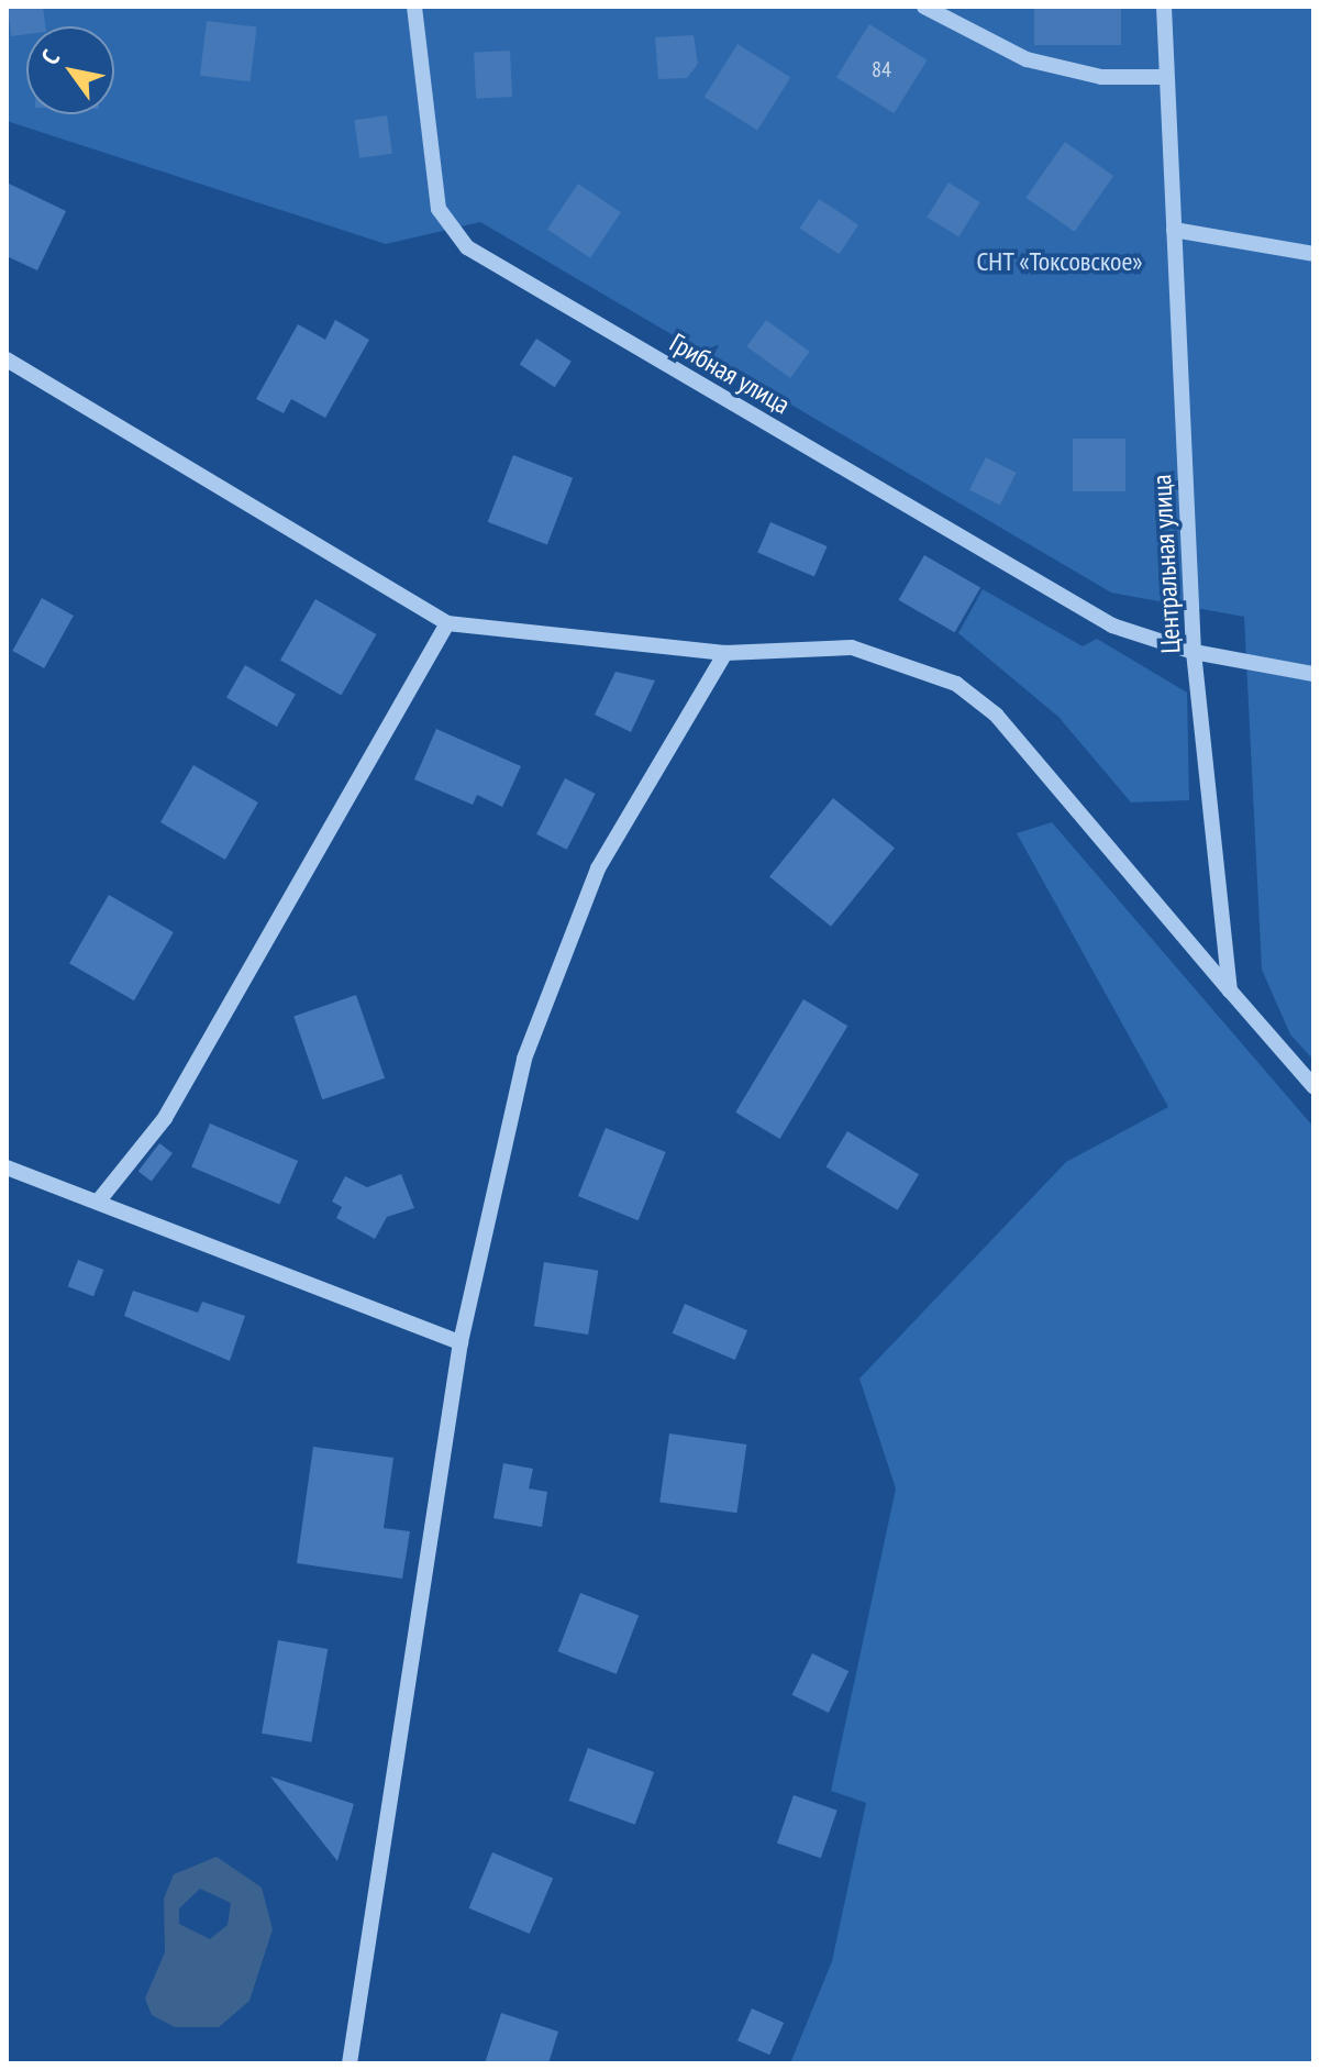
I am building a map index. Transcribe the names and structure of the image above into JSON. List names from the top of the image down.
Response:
{
  "streets": {
    "street": ["Грибная улица", "Центральная улица"]
  },
  "crossings": [
    ["Грибная улица", "Центральная улица"]
  ],
  "parks": ["СНТ «Токсовское»"],
  "house_numbers": ["84"],
  "north": "top left"
}
